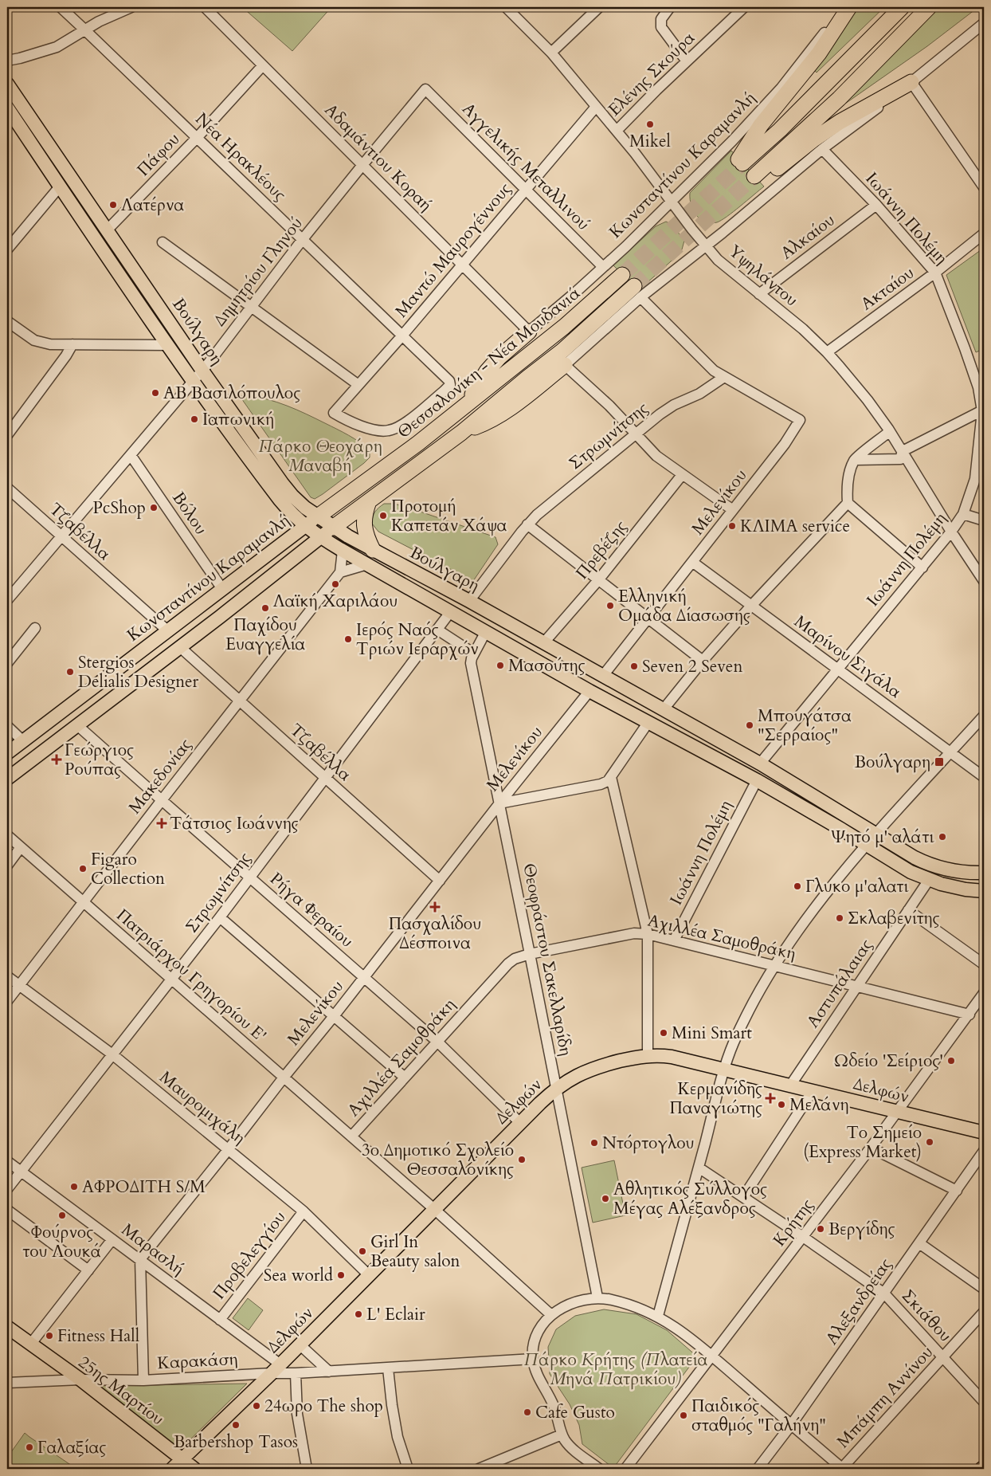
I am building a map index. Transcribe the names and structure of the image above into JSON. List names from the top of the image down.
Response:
{
  "streets": {
    "highway": ["Θεσσαλονίκη - Νέα Μουδανιά"],
    "main road": [
      "Κωνσταντίνου Καραμανλή",
      "Βούλγαρη",
      "Δελφών",
      "25ης Μαρτίου"
    ],
    "street": [
      "Ελένης Σκούρα",
      "Πάφου",
      "Νέα Ηρακλέους",
      "Αδαμάντιου Κοραή",
      "Αγγελικής Μεταλλινού",
      "Ιωάννη Πολέμη",
      "Αλκαίου",
      "Μαντώ Μαυρογέννους",
      "Δημητρίου Γληνού",
      "Υψηλάντου",
      "Ακταίου",
      "Στρωμνίτσης",
      "Μελενίκου",
      "Βόλου",
      "Τζαβέλλα",
      "Πρεβέζης",
      "Μαρίνου Σιγάλα",
      "Μακεδονίας",
      "Ρήγα Φεραίου",
      "Αχιλλέα Σαμοθράκη",
      "Θεοφράστου Σακελλαρίδη",
      "Πατριάρχου Γρηγορίου Ε'",
      "Αστυπάλαιας",
      "Μαυρομιχάλη",
      "Κρήτης",
      "Μαρασλή",
      "Προβελεγγίου",
      "Αλεξανδρείας",
      "Σκιάθου",
      "Καρακάση",
      "Μπάμπη Αννίνου"
    ]
  },
  "crossings": [
    ["Ελένης Σκούρα", "Υψηλάντου"],
    ["Πάφου", "Νέα Ηρακλέους"],
    ["Πάφου", "Αδαμάντιου Κοραή"],
    ["Πάφου", "Βούλγαρη"],
    ["Νέα Ηρακλέους", "Μαντώ Μαυρογέννους"],
    ["Νέα Ηρακλέους", "Δημητρίου Γληνού"],
    ["Αδαμάντιου Κοραή", "Κωνσταντίνου Καραμανλή"],
    ["Αδαμάντιου Κοραή", "Μαντώ Μαυρογέννους"],
    ["Αδαμάντιου Κοραή", "Δημητρίου Γληνού"],
    ["Κωνσταντίνου Καραμανλή", "Αγγελικής Μεταλλινού"],
    ["Κωνσταντίνου Καραμανλή", "Υψηλάντου"],
    ["Κωνσταντίνου Καραμανλή", "Βούλγαρη"],
    ["Κωνσταντίνου Καραμανλή", "Θεσσαλονίκη - Νέα Μουδανιά"],
    ["Κωνσταντίνου Καραμανλή", "Βόλου"],
    ["Κωνσταντίνου Καραμανλή", "Τζαβέλλα"],
    ["Κωνσταντίνου Καραμανλή", "Ρήγα Φεραίου"],
    ["Αγγελικής Μεταλλινού", "Μαντώ Μαυρογέννους"],
    ["Αγγελικής Μεταλλινού", "Δημητρίου Γληνού"],
    ["Ιωάννη Πολέμη", "Αλκαίου"],
    ["Ιωάννη Πολέμη", "Υψηλάντου"],
    ["Ιωάννη Πολέμη", "Ακταίου"],
    ["Ιωάννη Πολέμη", "Βούλγαρη"],
    ["Ιωάννη Πολέμη", "Μαρίνου Σιγάλα"],
    ["Ιωάννη Πολέμη", "Αχιλλέα Σαμοθράκη"],
    ["Αλκαίου", "Υψηλάντου"],
    ["Μαντώ Μαυρογέννους", "Υψηλάντου"],
    ["Δημητρίου Γληνού", "Βούλγαρη"],
    ["Δημητρίου Γληνού", "Βόλου"],
    ["Δημητρίου Γληνού", "Τζαβέλλα"],
    ["Υψηλάντου", "Ακταίου"],
    ["Βούλγαρη", "Θεσσαλονίκη - Νέα Μουδανιά"],
    ["Βούλγαρη", "Στρωμνίτσης"],
    ["Βούλγαρη", "Μελενίκου"],
    ["Βούλγαρη", "Πρεβέζης"],
    ["Βούλγαρη", "Θεοφράστου Σακελλαρίδη"],
    ["Βούλγαρη", "Αστυπάλαιας"],
    ["Στρωμνίτσης", "Μελενίκου"],
    ["Στρωμνίτσης", "Τζαβέλλα"],
    ["Στρωμνίτσης", "Ρήγα Φεραίου"],
    ["Στρωμνίτσης", "Πατριάρχου Γρηγορίου Ε'"],
    ["Στρωμνίτσης", "Μαυρομιχάλη"],
    ["Στρωμνίτσης", "Μαρασλή"],
    ["Μελενίκου", "Τζαβέλλα"],
    ["Μελενίκου", "Μαρίνου Σιγάλα"],
    ["Μελενίκου", "Ρήγα Φεραίου"],
    ["Μελενίκου", "Θεοφράστου Σακελλαρίδη"],
    ["Μελενίκου", "Πατριάρχου Γρηγορίου Ε'"],
    ["Μελενίκου", "Μαυρομιχάλη"],
    ["Μελενίκου", "Μαρασλή"],
    ["Τζαβέλλα", "Μακεδονίας"],
    ["Μακεδονίας", "Ρήγα Φεραίου"],
    ["Μακεδονίας", "Πατριάρχου Γρηγορίου Ε'"],
    ["Μακεδονίας", "Μαυρομιχάλη"],
    ["Ρήγα Φεραίου", "Αχιλλέα Σαμοθράκη"],
    ["Ρήγα Φεραίου", "Δελφών"],
    ["Αχιλλέα Σαμοθράκη", "Θεοφράστου Σακελλαρίδη"],
    ["Αχιλλέα Σαμοθράκη", "Πατριάρχου Γρηγορίου Ε'"],
    ["Αχιλλέα Σαμοθράκη", "Αστυπάλαιας"],
    ["Αχιλλέα Σαμοθράκη", "Κρήτης"],
    ["Θεοφράστου Σακελλαρίδη", "Δελφών"],
    ["Πατριάρχου Γρηγορίου Ε'", "Δελφών"],
    ["Αστυπάλαιας", "Δελφών"],
    ["Δελφών", "Μαυρομιχάλη"],
    ["Δελφών", "Κρήτης"],
    ["Δελφών", "Μαρασλή"],
    ["Δελφών", "Καρακάση"],
    ["Δελφών", "25ης Μαρτίου"],
    ["Μαυρομιχάλη", "Προβελεγγίου"],
    ["Κρήτης", "Σκιάθου"],
    ["Μαρασλή", "Προβελεγγίου"],
    ["Μαρασλή", "Καρακάση"],
    ["Αλεξανδρείας", "Σκιάθου"],
    ["Σκιάθου", "Μπάμπη Αννίνου"],
    ["Καρακάση", "25ης Μαρτίου"]
  ],
  "parks": ["Πάρκο Θεοχάρη Μαναβή", "Πάρκο Κρήτης (Πλατεία Μηνά Πατρικίου)"],
  "places": {
    "other": [
      "Mikel",
      "Λατέρνα",
      "ΑΒ Βασιλόπουλος",
      "Ιαπωνική",
      "PcShop",
      "Προτομή Καπετάν Χάψα",
      "KΛΙΜΑ service",
      "Λαϊκή Χαριλάου",
      "Ελληνική Ομάδα Δίασωσης",
      "Παχίδου Ευαγγελία",
      "Ιερός Ναός Τριών Ιεραρχών",
      "Μασούτης",
      "Seven 2 Seven",
      "Stergios Delialis Designer",
      "Μπουγάτσα \"Σερραίος\"",
      "Ψητό μ' αλάτι",
      "Figaro Collection",
      "Γλυκο μ'αλατι",
      "Σκλαβενίτης",
      "Mini Smart",
      "Ωδείο 'Σείριος'",
      "Μελάνη",
      "Το Σημείο (Express Market)",
      "Ντόρτογλου",
      "3ο Δημοτικό Σχολείο Θεσσαλονίκης",
      "ΑΦΡΟΔΙΤΗ S/M",
      "Αθλητικός Σύλλογος Μέγας Αλέξανδρος",
      "Φούρνος του Λουκά",
      "Βεργίδης",
      "Girl In Beauty salon",
      "Sea world",
      "L' Eclair",
      "Fitness Hall",
      "24ωρο The shop",
      "Cafe Gusto",
      "Παιδικός σταθμός \"Γαλήνη\"",
      "Barbershop Tasos",
      "Γαλαξίας"
    ],
    "health": [
      "Γεώργιος Ρούπας",
      "Τάτσιος Ιωάννης",
      "Πασχαλίδου Δέσποινα",
      "Κερμανίδης Παναγιώτης"
    ],
    "transit": ["Βούλγαρη"]
  }
}
